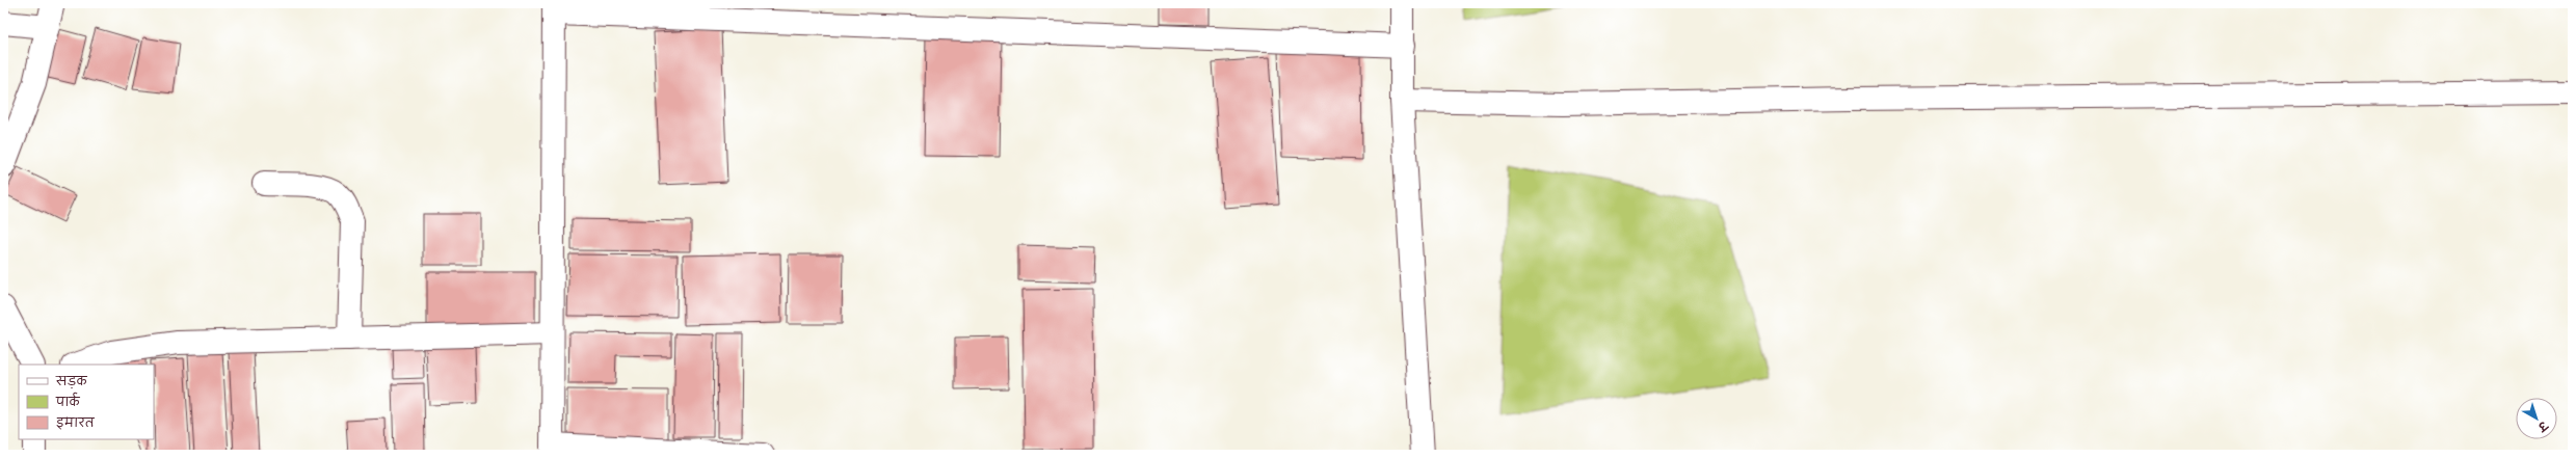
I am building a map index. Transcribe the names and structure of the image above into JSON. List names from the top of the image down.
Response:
{
  "legend": ["सड़क", "पार्क", "इमारत"],
  "north": "bottom right"
}
